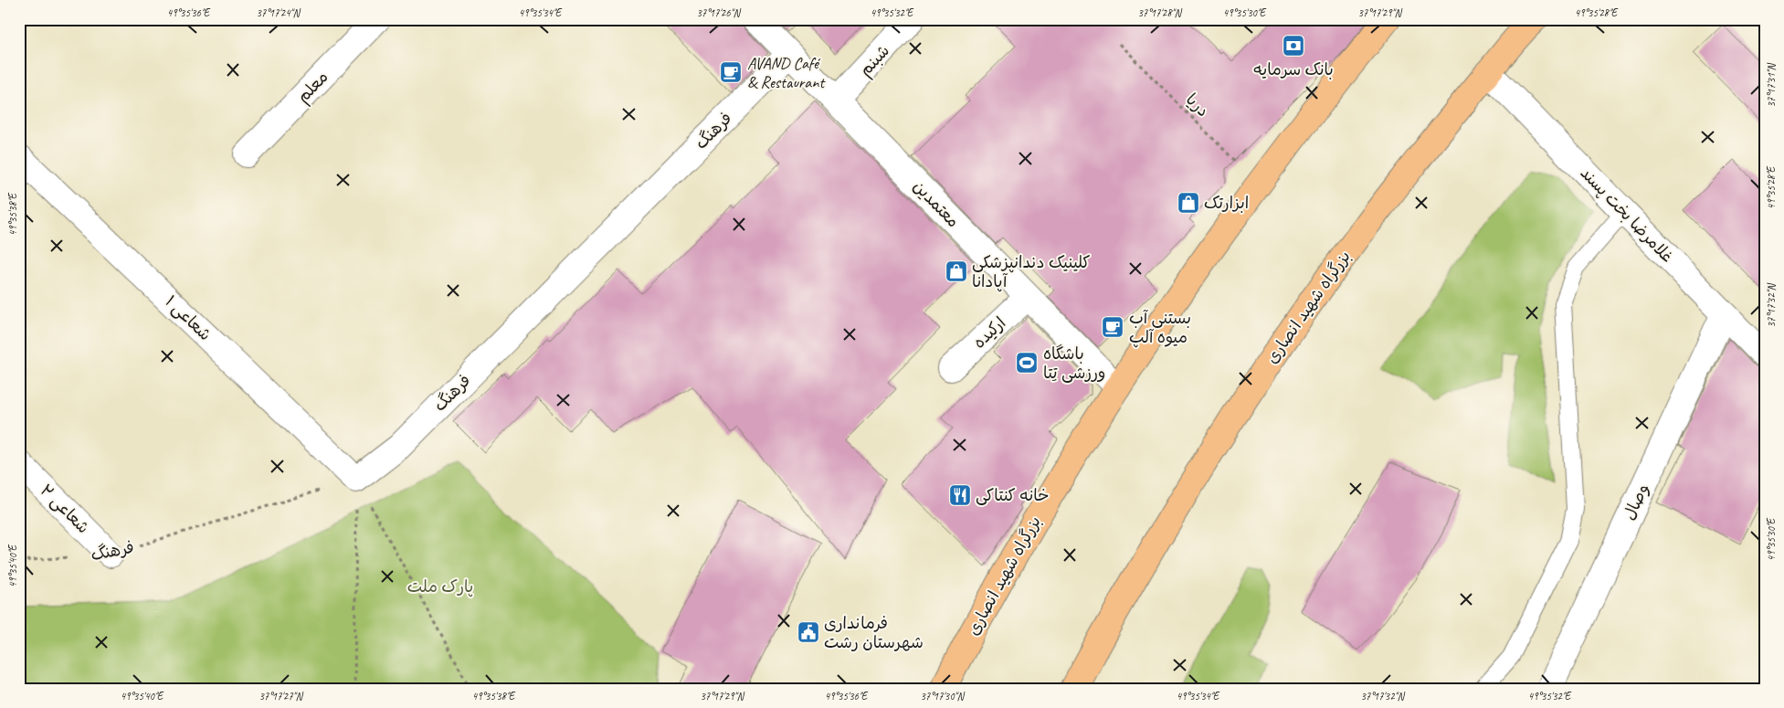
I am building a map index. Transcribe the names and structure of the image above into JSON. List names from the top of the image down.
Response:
{
  "streets": {
    "main road": ["بزرگراه شهید انصاری"],
    "street": [
      "شبنم",
      "معلم",
      "فرهنگ",
      "معتمدین",
      "غلامرضا بخت پسند",
      "شعاعی ۱",
      "ارکیده",
      "وصال",
      "شعاعی ۲"
    ],
    "path": ["دریا"]
  },
  "crossings": [
    ["شبنم", "معتمدین"],
    ["دریا", "بزرگراه شهید انصاری"],
    ["فرهنگ", "معتمدین"],
    ["فرهنگ", "شعاعی ۱"],
    ["فرهنگ", "شعاعی ۲"],
    ["معتمدین", "بزرگراه شهید انصاری"],
    ["معتمدین", "ارکیده"],
    ["غلامرضا بخت پسند", "بزرگراه شهید انصاری"],
    ["غلامرضا بخت پسند", "وصال"]
  ],
  "parks": ["پارک ملت"],
  "places": {
    "bank": ["بانک سرمایه"],
    "cafe": ["AVAND Café & Restaurant", "بستنی آب میوه آلپ"],
    "shop": ["ابزارتک", "کلینیک دندانپزشکی آپادانا"],
    "sports": ["باشگاه ورزشی تِتا"],
    "restaurant": ["خانه کنتاکی"],
    "public building": ["فرمانداری شهرستان رشت"]
  },
  "coordinates": [
    "49°35'36\"E",
    "37°17'24\"N",
    "49°35'34\"E",
    "37°17'26\"N",
    "49°35'32\"E",
    "37°17'28\"N",
    "49°35'30\"E",
    "37°17'29\"N",
    "49°35'28\"E",
    "37°17'31\"N",
    "49°35'38\"E",
    "37°17'32\"N",
    "49°35'40\"E",
    "37°17'27\"N",
    "37°17'30\"N"
  ]
}
